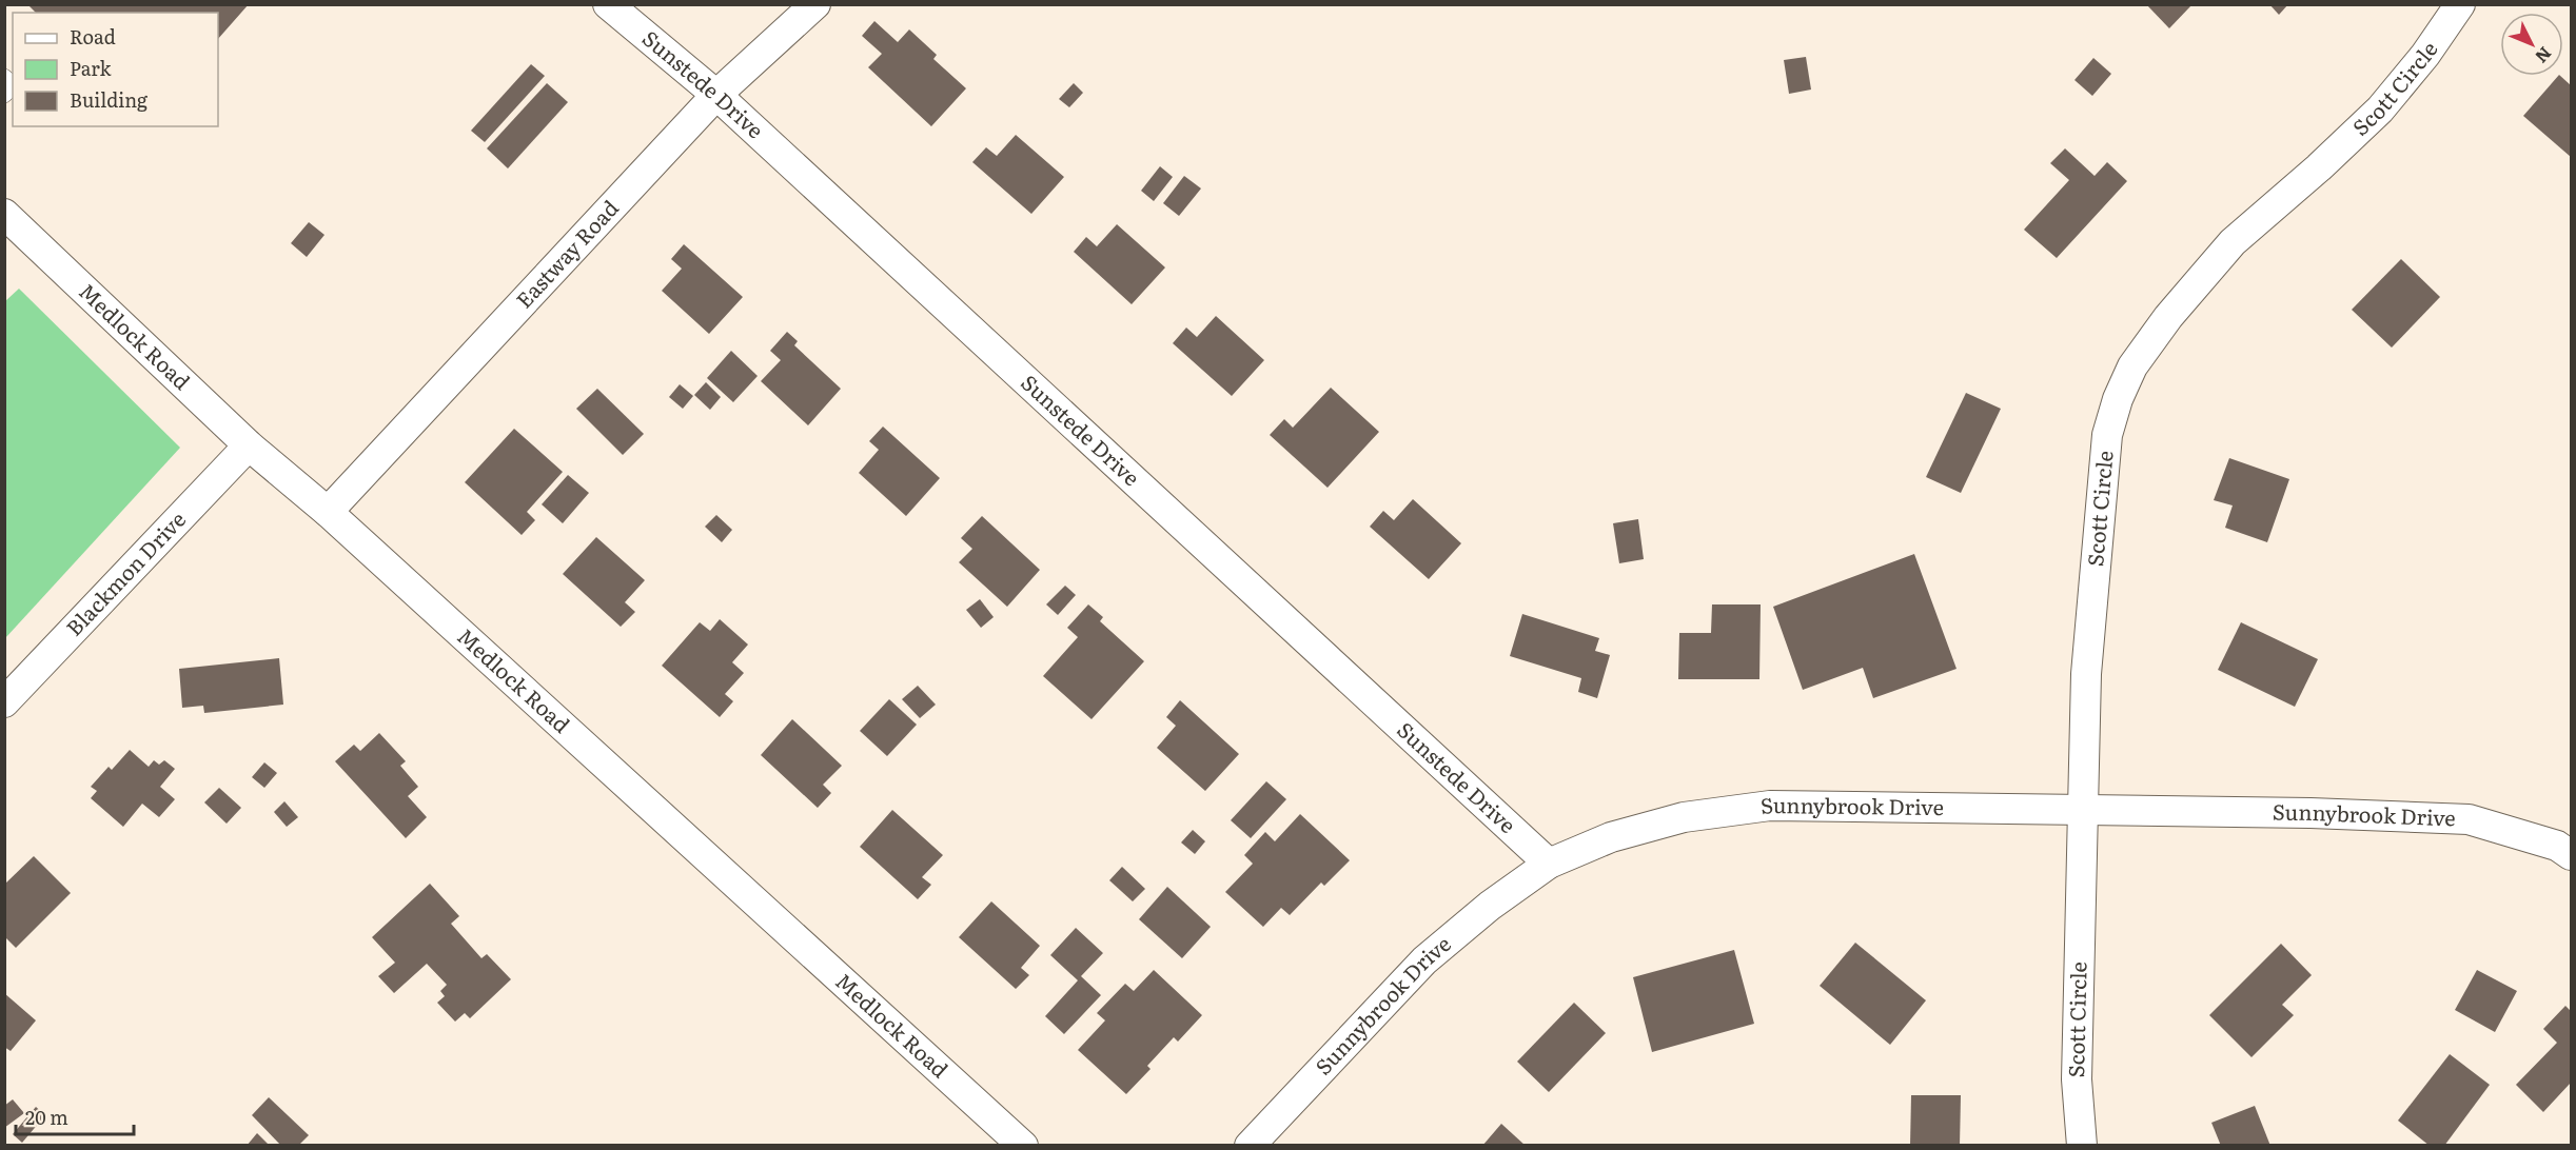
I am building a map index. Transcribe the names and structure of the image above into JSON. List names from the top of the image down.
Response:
{
  "streets": {
    "street": [
      "Sunstede Drive",
      "Scott Circle",
      "Eastway Road",
      "Medlock Road",
      "Blackmon Drive",
      "Sunnybrook Drive"
    ]
  },
  "crossings": [
    ["Sunstede Drive", "Eastway Road"],
    ["Sunstede Drive", "Sunnybrook Drive"],
    ["Scott Circle", "Sunnybrook Drive"],
    ["Eastway Road", "Medlock Road"],
    ["Medlock Road", "Blackmon Drive"]
  ],
  "legend": ["Road", "Park", "Building"],
  "scale_bar": "20 m",
  "north": "bottom right"
}
